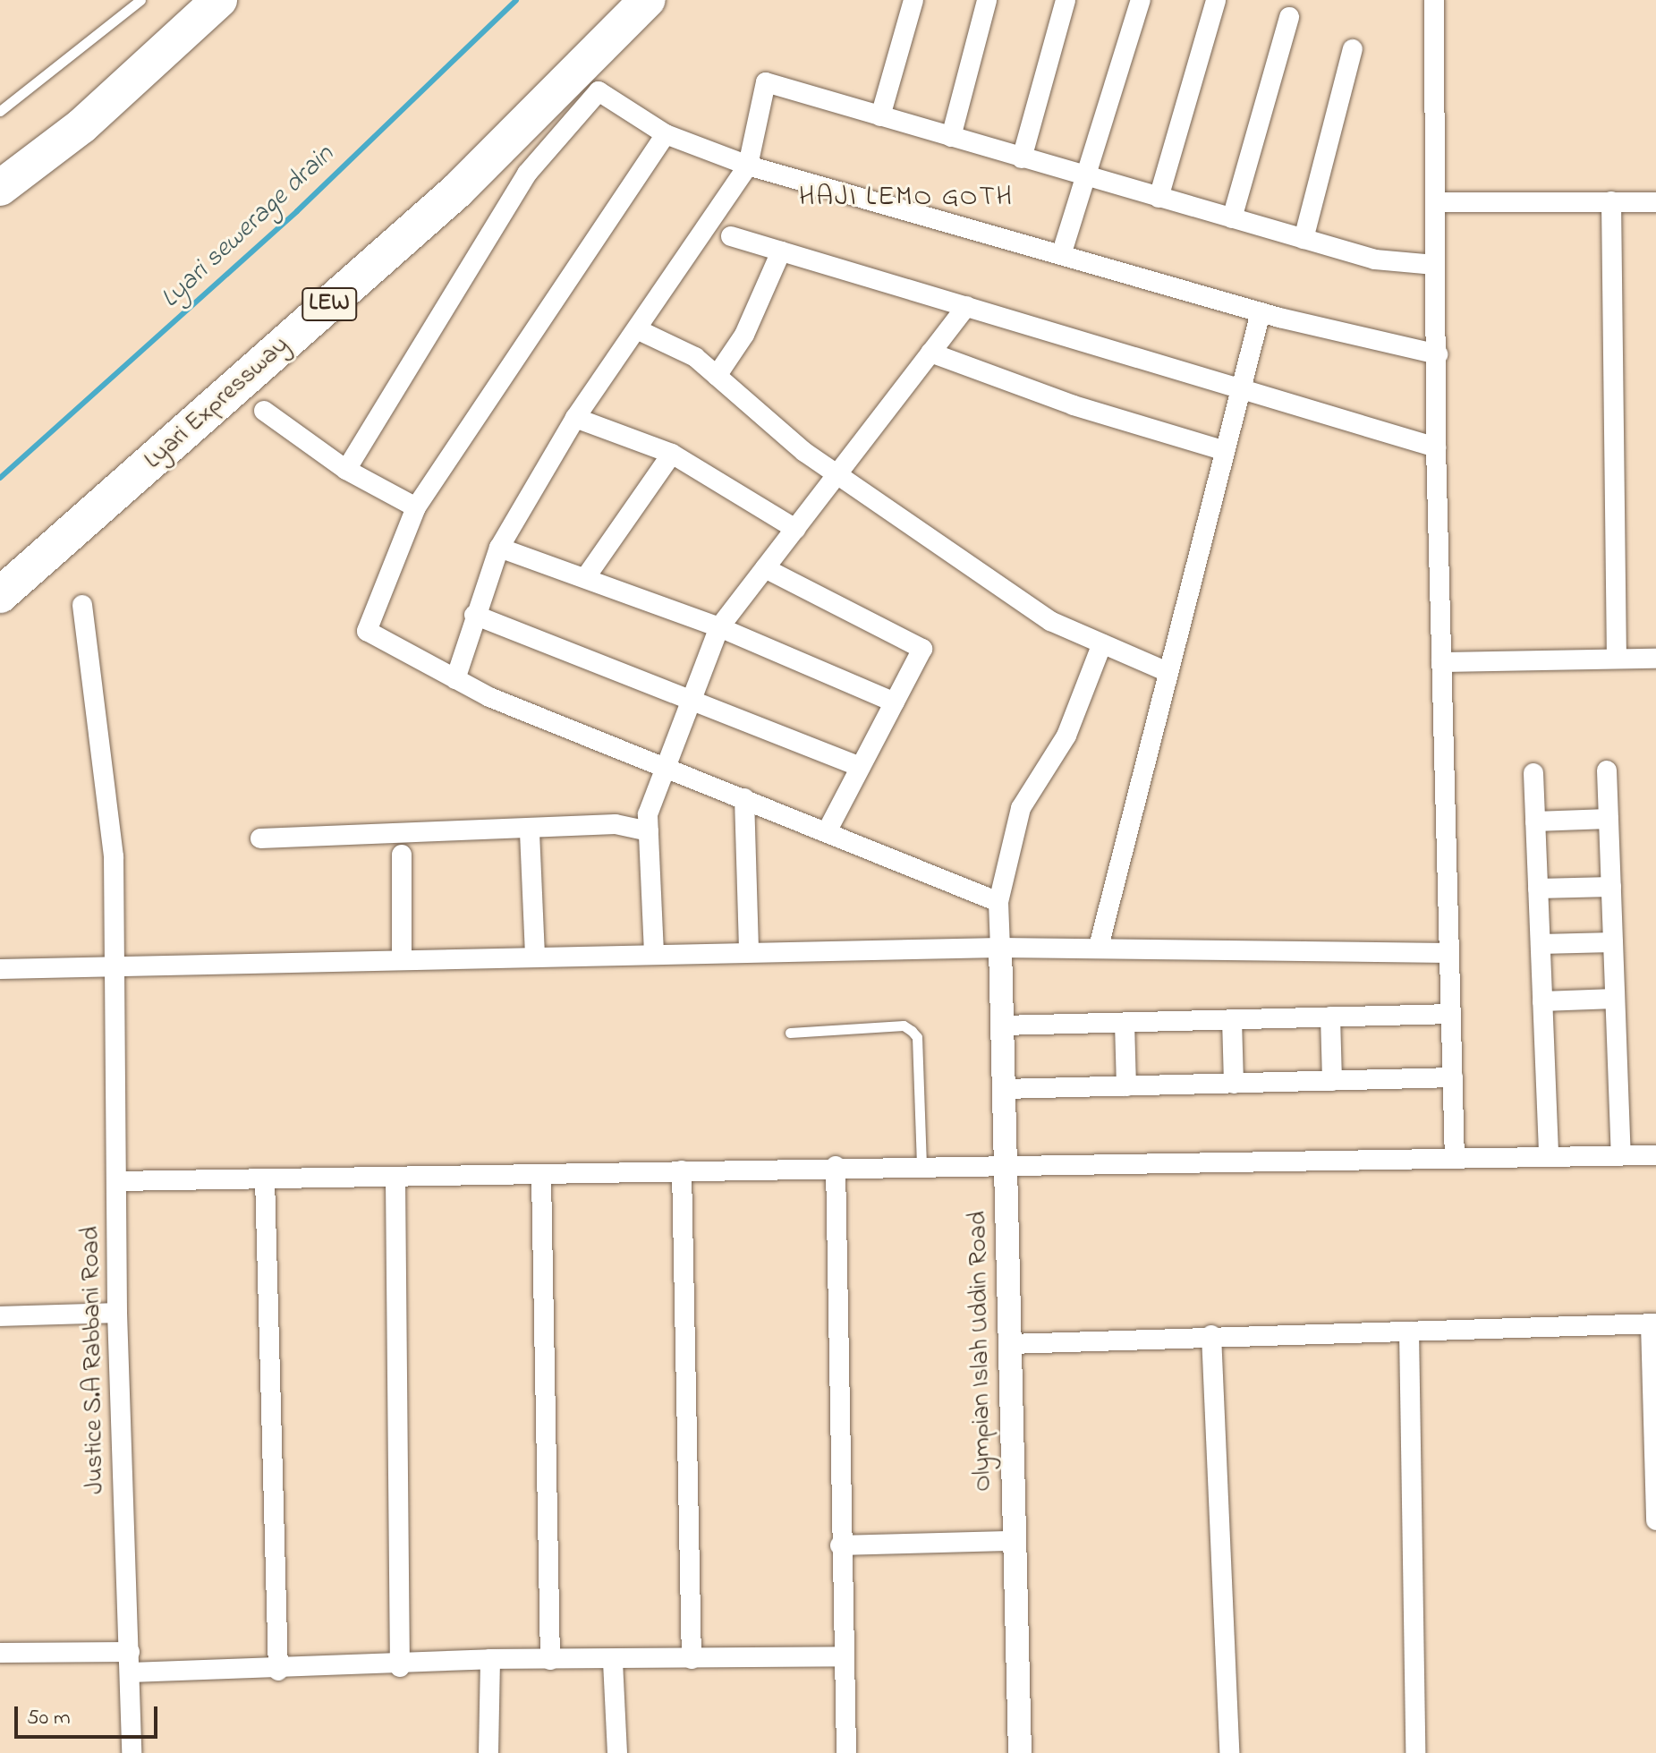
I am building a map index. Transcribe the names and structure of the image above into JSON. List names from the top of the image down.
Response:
{
  "streets": {
    "highway": ["LEW", "Lyari Expressway"],
    "street": ["Olympian Islah Uddin Road", "Justice S.A Rabbani Road"]
  },
  "districts": ["HAJI LEMO GOTH"],
  "water": ["Lyari sewerage drain"],
  "scale_bar": "50 m"
}
